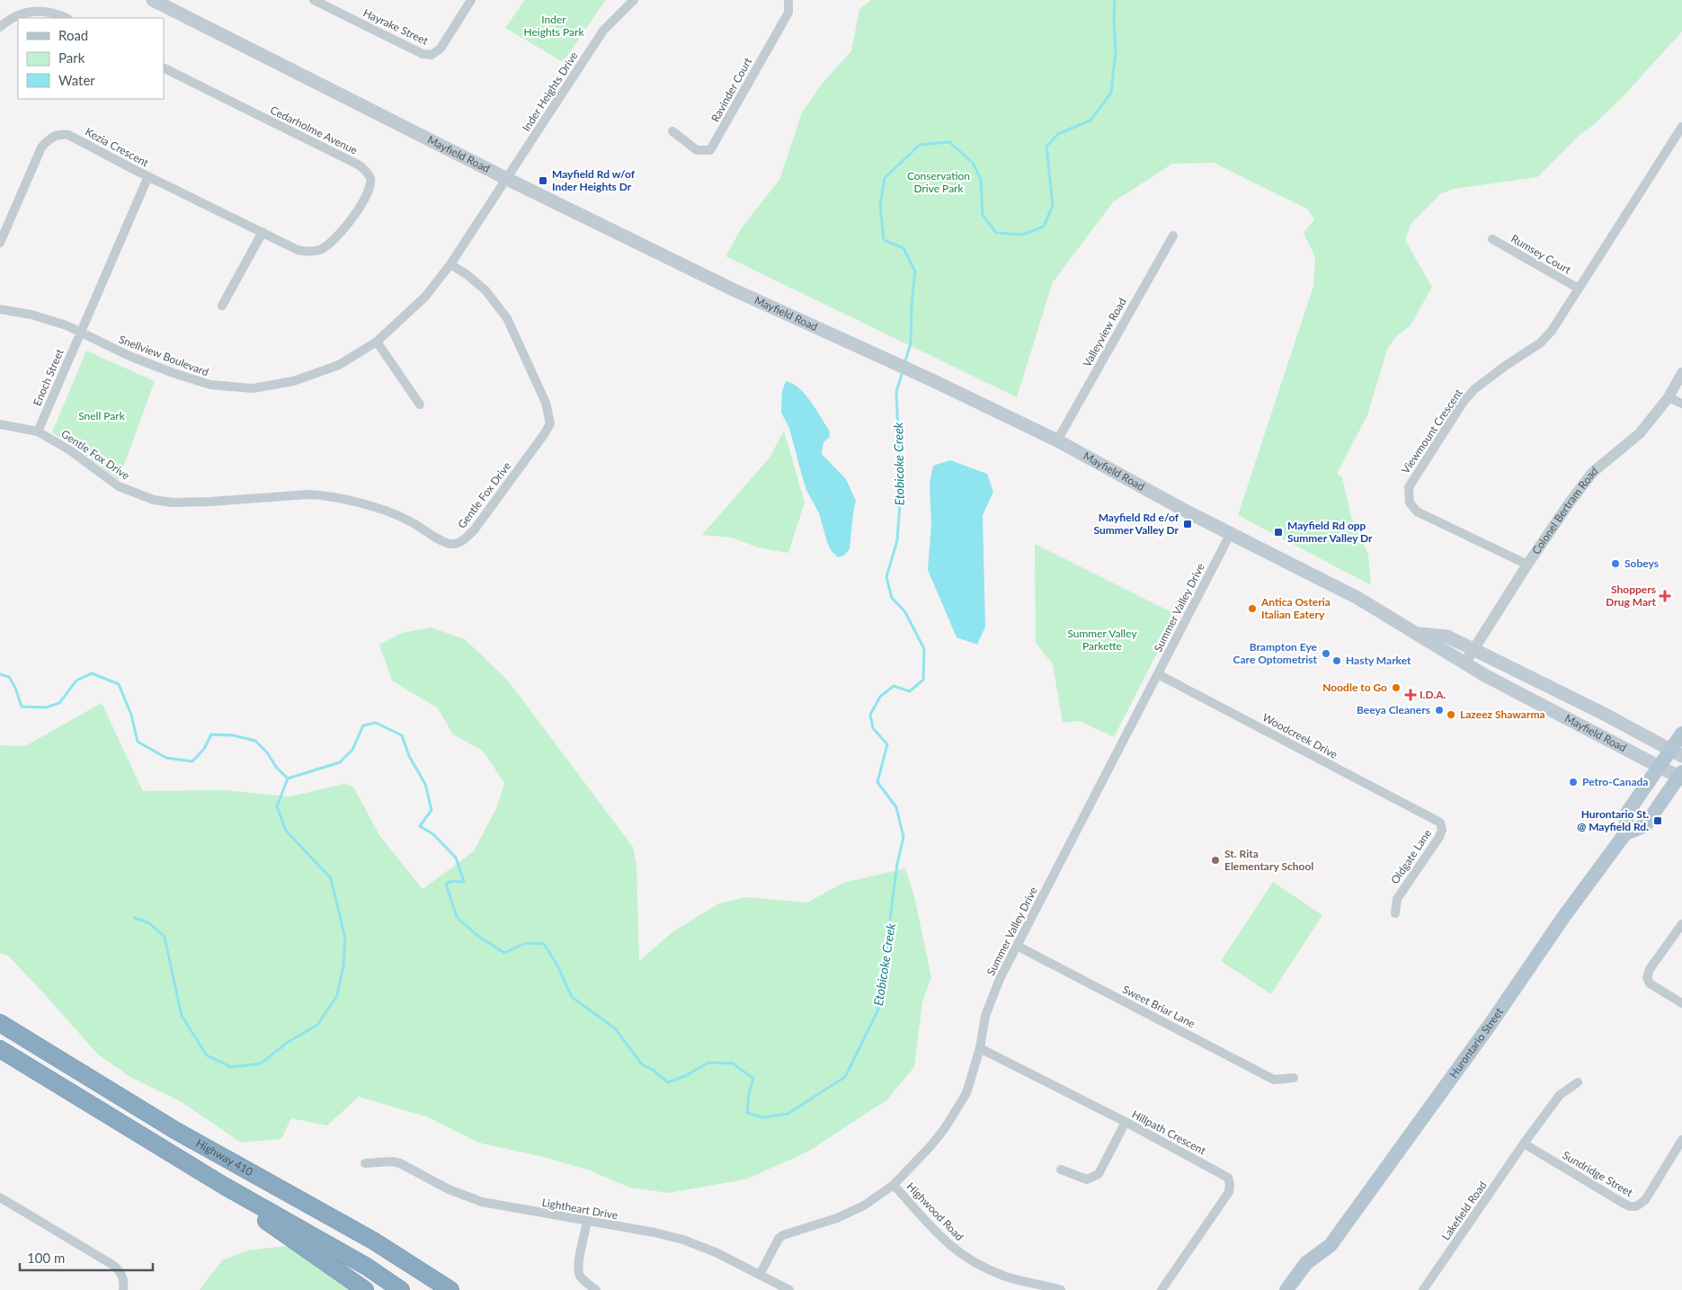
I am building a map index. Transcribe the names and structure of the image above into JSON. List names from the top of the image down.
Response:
{
  "streets": {
    "highway": ["Highway 410"],
    "main road": ["Mayfield Road", "Hurontario Street"],
    "street": [
      "Hayrake Street",
      "Ravinder Court",
      "Inder Heights Drive",
      "Cedarholme Avenue",
      "Kezia Crescent",
      "Rumsey Court",
      "Valleyview Road",
      "Snellview Boulevard",
      "Enoch Street",
      "Viewmount Crescent",
      "Gentle Fox Drive",
      "Colonel Bertram Road",
      "Summer Valley Drive",
      "Woodcreek Drive",
      "Oldgate Lane",
      "Sweet Briar Lane",
      "Hillpath Crescent",
      "Sundridge Street",
      "Lightheart Drive",
      "Lakefield Road",
      "Highwood Road"
    ]
  },
  "crossings": [
    ["Inder Heights Drive", "Mayfield Road"],
    ["Inder Heights Drive", "Snellview Boulevard"],
    ["Cedarholme Avenue", "Kezia Crescent"],
    ["Kezia Crescent", "Snellview Boulevard"],
    ["Kezia Crescent", "Enoch Street"],
    ["Mayfield Road", "Valleyview Road"],
    ["Mayfield Road", "Snellview Boulevard"],
    ["Mayfield Road", "Colonel Bertram Road"],
    ["Mayfield Road", "Summer Valley Drive"],
    ["Mayfield Road", "Hurontario Street"],
    ["Rumsey Court", "Viewmount Crescent"],
    ["Snellview Boulevard", "Enoch Street"],
    ["Snellview Boulevard", "Gentle Fox Drive"],
    ["Enoch Street", "Gentle Fox Drive"],
    ["Viewmount Crescent", "Colonel Bertram Road"],
    ["Summer Valley Drive", "Woodcreek Drive"],
    ["Summer Valley Drive", "Sweet Briar Lane"],
    ["Summer Valley Drive", "Hillpath Crescent"],
    ["Summer Valley Drive", "Lightheart Drive"],
    ["Summer Valley Drive", "Highwood Road"],
    ["Woodcreek Drive", "Oldgate Lane"],
    ["Sundridge Street", "Lakefield Road"]
  ],
  "water": ["Etobicoke Creek"],
  "parks": [
    "Inder Heights Park",
    "Conservation Drive Park",
    "Snell Park",
    "Summer Valley Parkette"
  ],
  "places": {
    "transit": [
      "Mayfield Rd w/of Inder Heights Dr",
      "Mayfield Rd e/of Summer Valley Dr",
      "Mayfield Rd opp Summer Valley Dr",
      "Hurontario St. @ Mayfield Rd."
    ],
    "other": [
      "Sobeys",
      "Antica Osteria Italian Eatery",
      "Brampton Eye Care Optometrist",
      "Hasty Market",
      "Noodle to Go",
      "Beeya Cleaners",
      "Lazeez Shawarma",
      "Petro-Canada",
      "St. Rita Elementary School"
    ],
    "health": ["Shoppers Drug Mart", "I.D.A."]
  },
  "legend": ["Road", "Park", "Water"],
  "scale_bar": "100 m"
}
